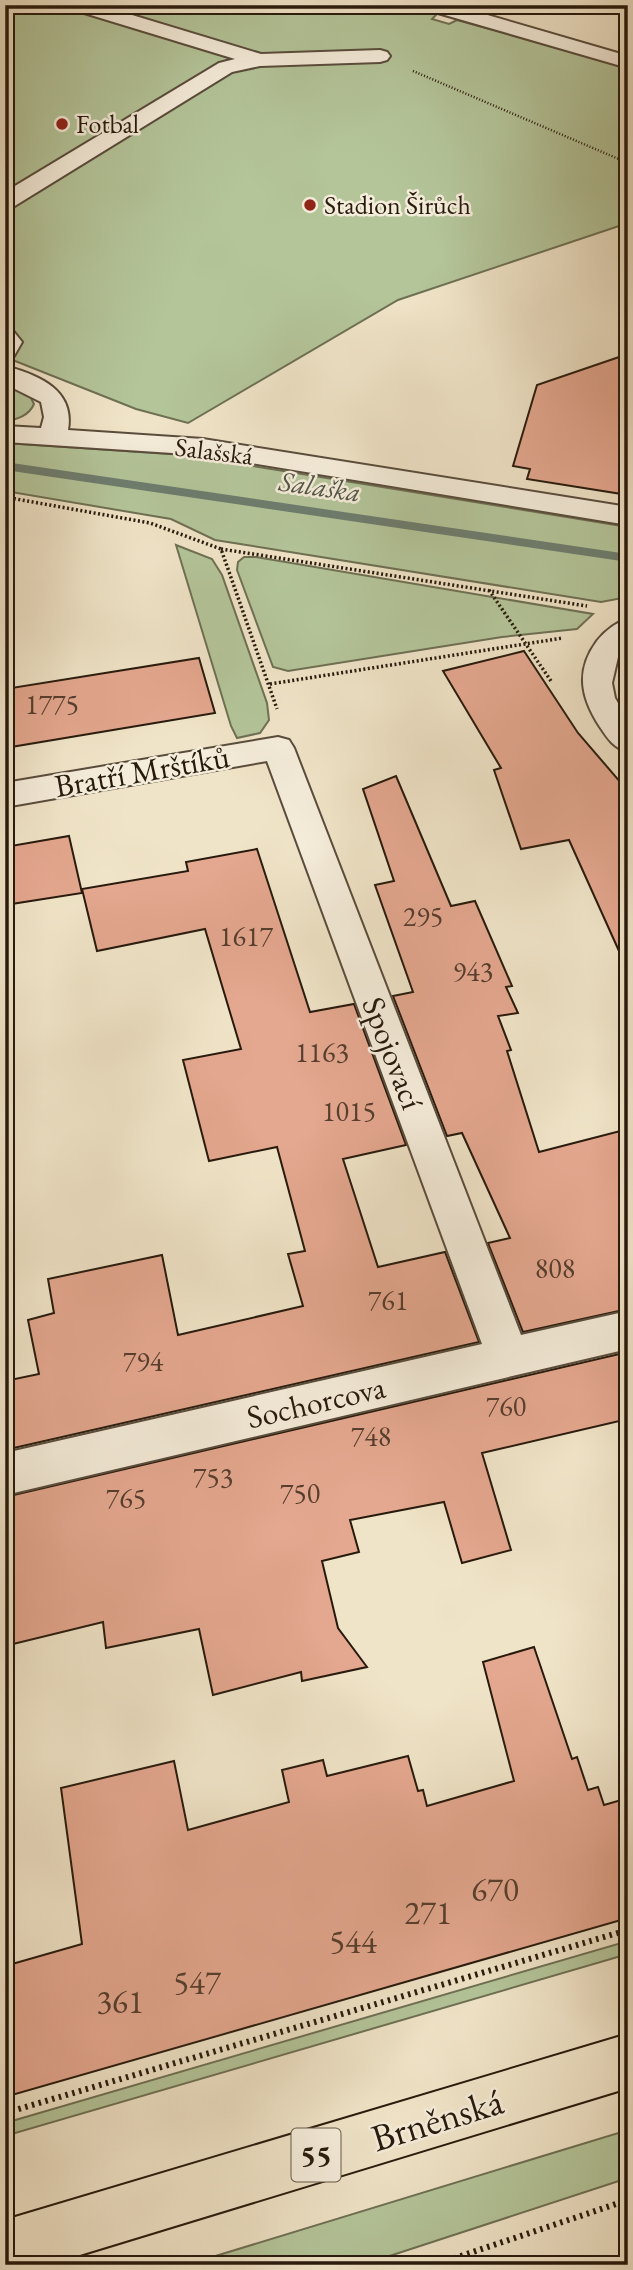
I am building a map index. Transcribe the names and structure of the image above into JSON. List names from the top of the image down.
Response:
{
  "streets": {
    "main road": ["Brněnská", "55"],
    "street": [
      "Salašská",
      "Bratří Mrštíků",
      "Spojovací",
      "Sochorcova"
    ]
  },
  "crossings": [
    ["Bratří Mrštíků", "Spojovací"],
    ["Spojovací", "Sochorcova"]
  ],
  "water": ["Salaška"],
  "places": ["Fotbal", "Stadion Širůch"],
  "house_numbers": [
    "1775",
    "295",
    "1617",
    "943",
    "1163",
    "1015",
    "808",
    "761",
    "794",
    "760",
    "748",
    "753",
    "750",
    "765",
    "670",
    "271",
    "544",
    "547",
    "361"
  ]
}
